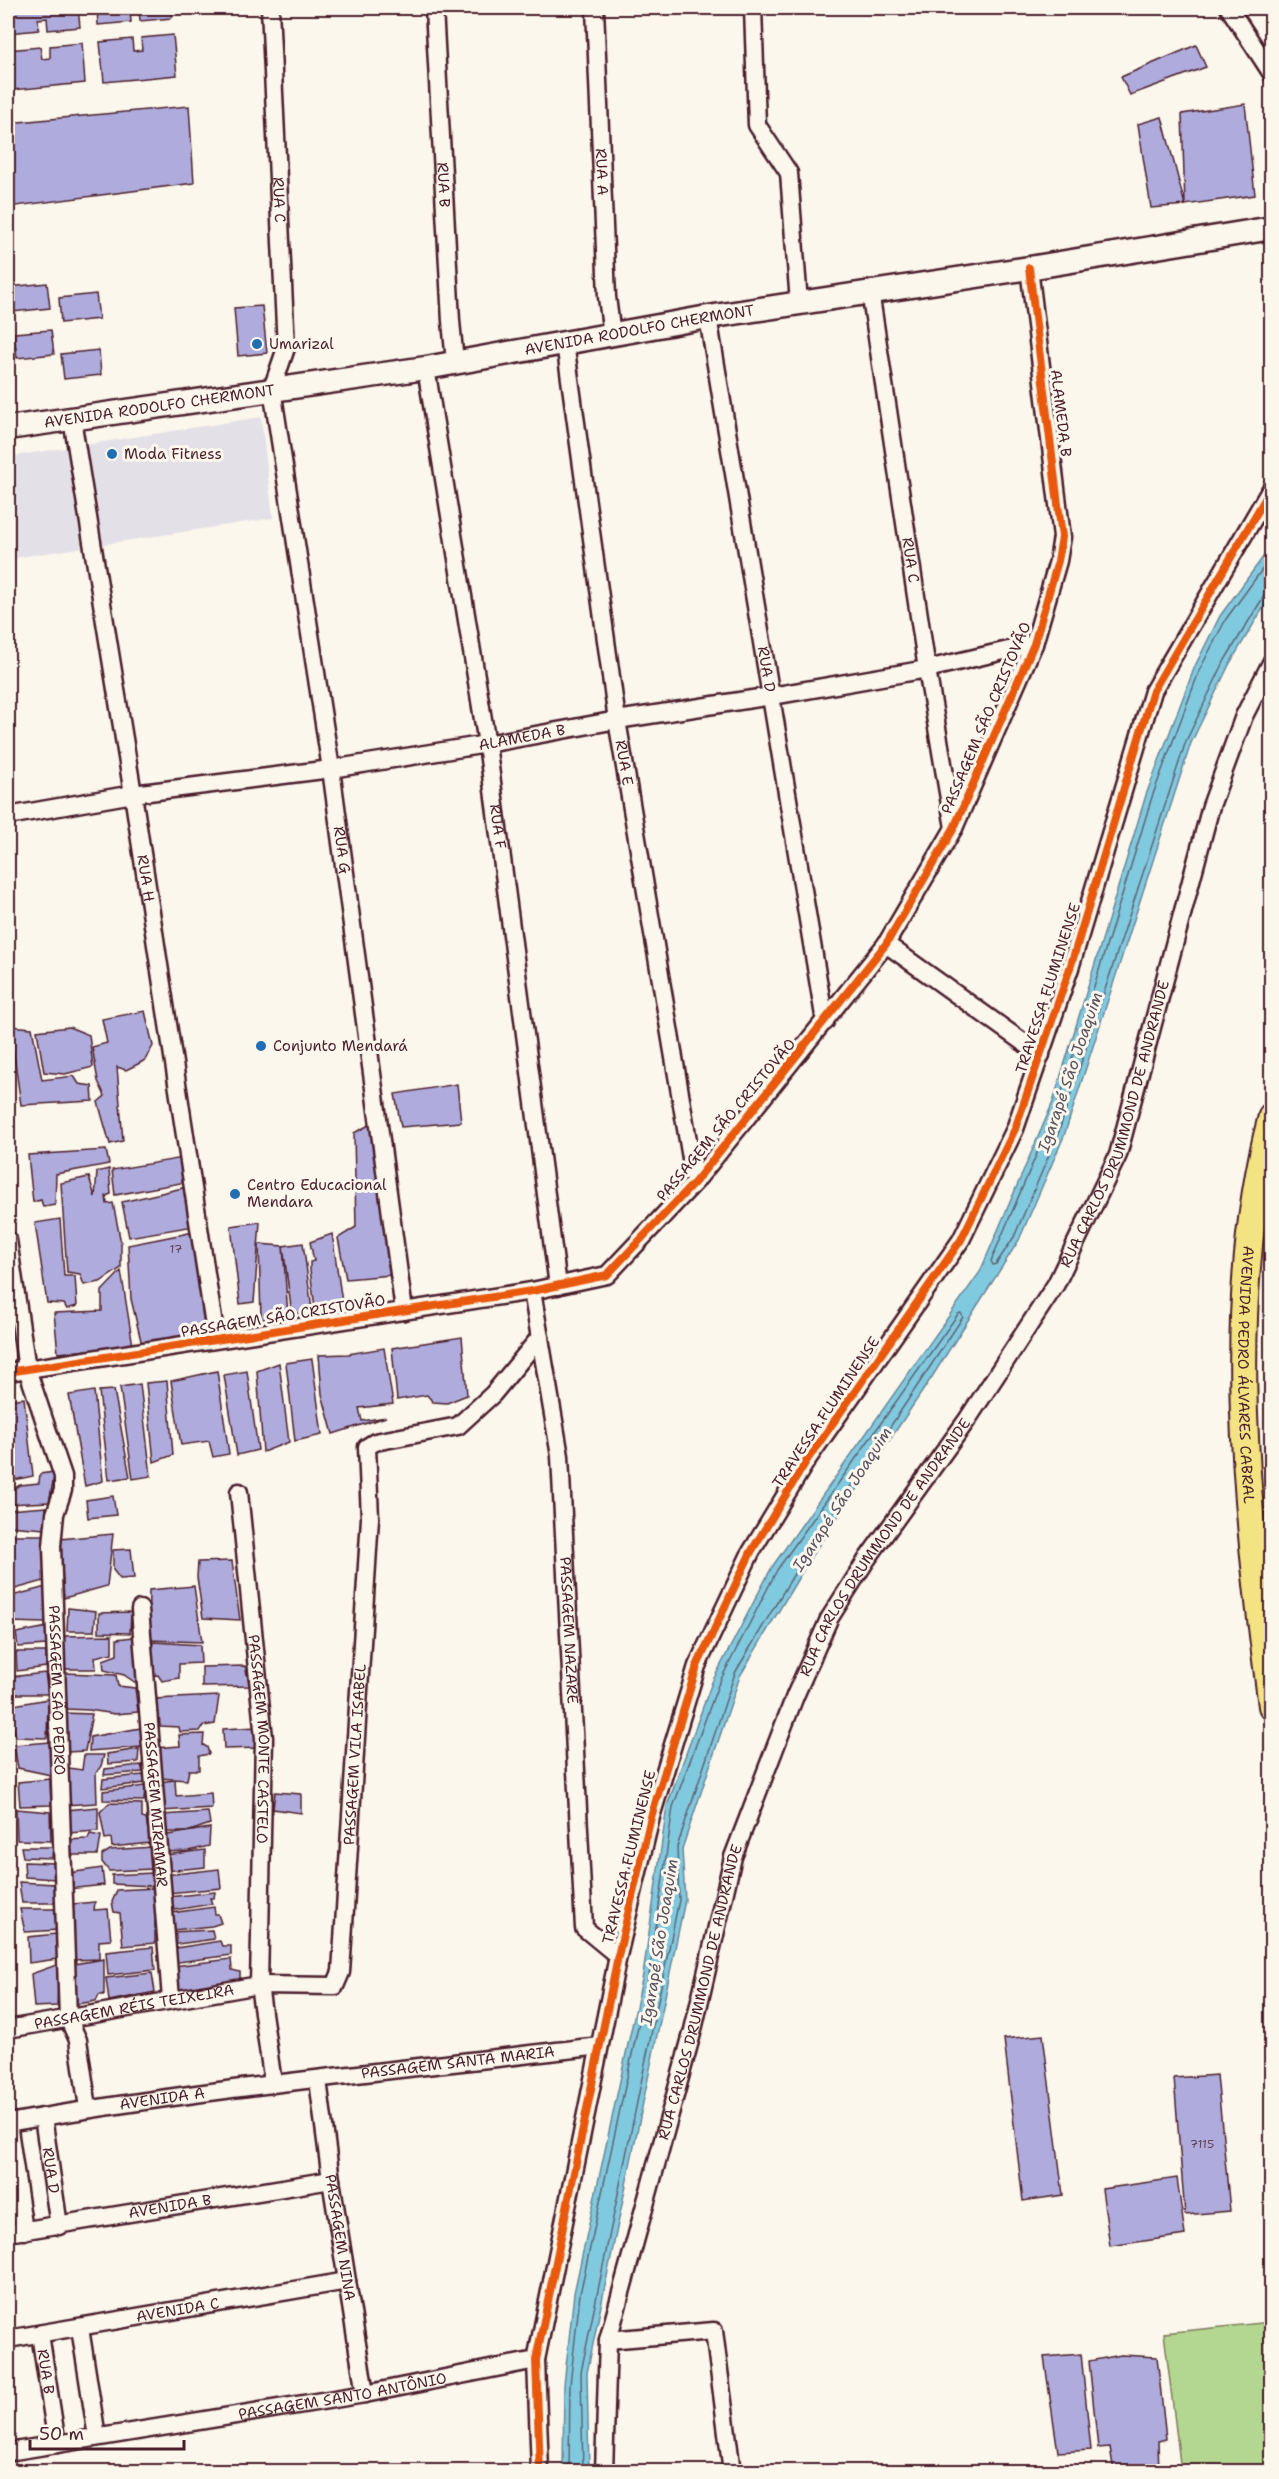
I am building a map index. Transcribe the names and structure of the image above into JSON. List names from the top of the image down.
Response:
{
  "streets": {
    "main road": ["AVENIDA RODOLFO CHERMONT", "AVENIDA PEDRO ÁLVARES CABRAL"],
    "street": [
      "RUA A",
      "RUA B",
      "RUA C",
      "ALAMEDA B",
      "RUA D",
      "PASSAGEM SÃO CRISTOVÃO",
      "RUA E",
      "RUA F",
      "RUA G",
      "RUA H",
      "TRAVESSA FLUMINENSE",
      "RUA CARLOS DRUMMOND DE ANDRANDE",
      "PASSAGEM NAZARÉ",
      "PASSAGEM SÃO PEDRO",
      "PASSAGEM MONTE CASTELO",
      "PASSAGEM VILA ISABEL",
      "PASSAGEM MIRAMAR",
      "PASSAGEM RÉIS TEIXEIRA",
      "PASSAGEM SANTA MARIA",
      "AVENIDA A",
      "AVENIDA B",
      "PASSAGEM NINA",
      "AVENIDA C",
      "PASSAGEM SANTO ANTÔNIO"
    ]
  },
  "crossings": [
    ["RUA A", "AVENIDA RODOLFO CHERMONT"],
    ["RUA B", "AVENIDA RODOLFO CHERMONT"],
    ["RUA B", "AVENIDA C"],
    ["RUA B", "PASSAGEM SANTO ANTÔNIO"],
    ["RUA C", "AVENIDA RODOLFO CHERMONT"],
    ["RUA C", "ALAMEDA B"],
    ["RUA C", "PASSAGEM SÃO CRISTOVÃO"],
    ["RUA C", "RUA G"],
    ["AVENIDA RODOLFO CHERMONT", "ALAMEDA B"],
    ["AVENIDA RODOLFO CHERMONT", "RUA D"],
    ["AVENIDA RODOLFO CHERMONT", "RUA E"],
    ["AVENIDA RODOLFO CHERMONT", "RUA F"],
    ["AVENIDA RODOLFO CHERMONT", "RUA G"],
    ["AVENIDA RODOLFO CHERMONT", "RUA H"],
    ["ALAMEDA B", "RUA D"],
    ["ALAMEDA B", "PASSAGEM SÃO CRISTOVÃO"],
    ["ALAMEDA B", "RUA E"],
    ["ALAMEDA B", "RUA F"],
    ["ALAMEDA B", "RUA G"],
    ["ALAMEDA B", "RUA H"],
    ["RUA D", "PASSAGEM SÃO CRISTOVÃO"],
    ["RUA D", "AVENIDA A"],
    ["RUA D", "AVENIDA B"],
    ["PASSAGEM SÃO CRISTOVÃO", "RUA E"],
    ["PASSAGEM SÃO CRISTOVÃO", "RUA F"],
    ["PASSAGEM SÃO CRISTOVÃO", "RUA G"],
    ["PASSAGEM SÃO CRISTOVÃO", "RUA H"],
    ["PASSAGEM SÃO CRISTOVÃO", "PASSAGEM NAZARÉ"],
    ["PASSAGEM SÃO CRISTOVÃO", "PASSAGEM SÃO PEDRO"],
    ["TRAVESSA FLUMINENSE", "PASSAGEM NAZARÉ"],
    ["TRAVESSA FLUMINENSE", "PASSAGEM SANTA MARIA"],
    ["TRAVESSA FLUMINENSE", "PASSAGEM SANTO ANTÔNIO"],
    ["PASSAGEM NAZARÉ", "PASSAGEM VILA ISABEL"],
    ["PASSAGEM SÃO PEDRO", "PASSAGEM RÉIS TEIXEIRA"],
    ["PASSAGEM SÃO PEDRO", "AVENIDA A"],
    ["PASSAGEM MONTE CASTELO", "PASSAGEM VILA ISABEL"],
    ["PASSAGEM MONTE CASTELO", "PASSAGEM RÉIS TEIXEIRA"],
    ["PASSAGEM MONTE CASTELO", "AVENIDA A"],
    ["PASSAGEM VILA ISABEL", "PASSAGEM RÉIS TEIXEIRA"],
    ["PASSAGEM MIRAMAR", "PASSAGEM RÉIS TEIXEIRA"],
    ["PASSAGEM SANTA MARIA", "AVENIDA A"],
    ["PASSAGEM SANTA MARIA", "PASSAGEM NINA"],
    ["AVENIDA A", "PASSAGEM NINA"],
    ["AVENIDA B", "PASSAGEM NINA"],
    ["PASSAGEM NINA", "AVENIDA C"],
    ["PASSAGEM NINA", "PASSAGEM SANTO ANTÔNIO"]
  ],
  "water": ["Igarapé São Joaquim"],
  "places": [
    "Umarizal",
    "Moda Fitness",
    "Conjunto Mendará",
    "Centro Educacional Mendara"
  ],
  "house_numbers": ["17", "7115"],
  "scale_bar": "50 m"
}
